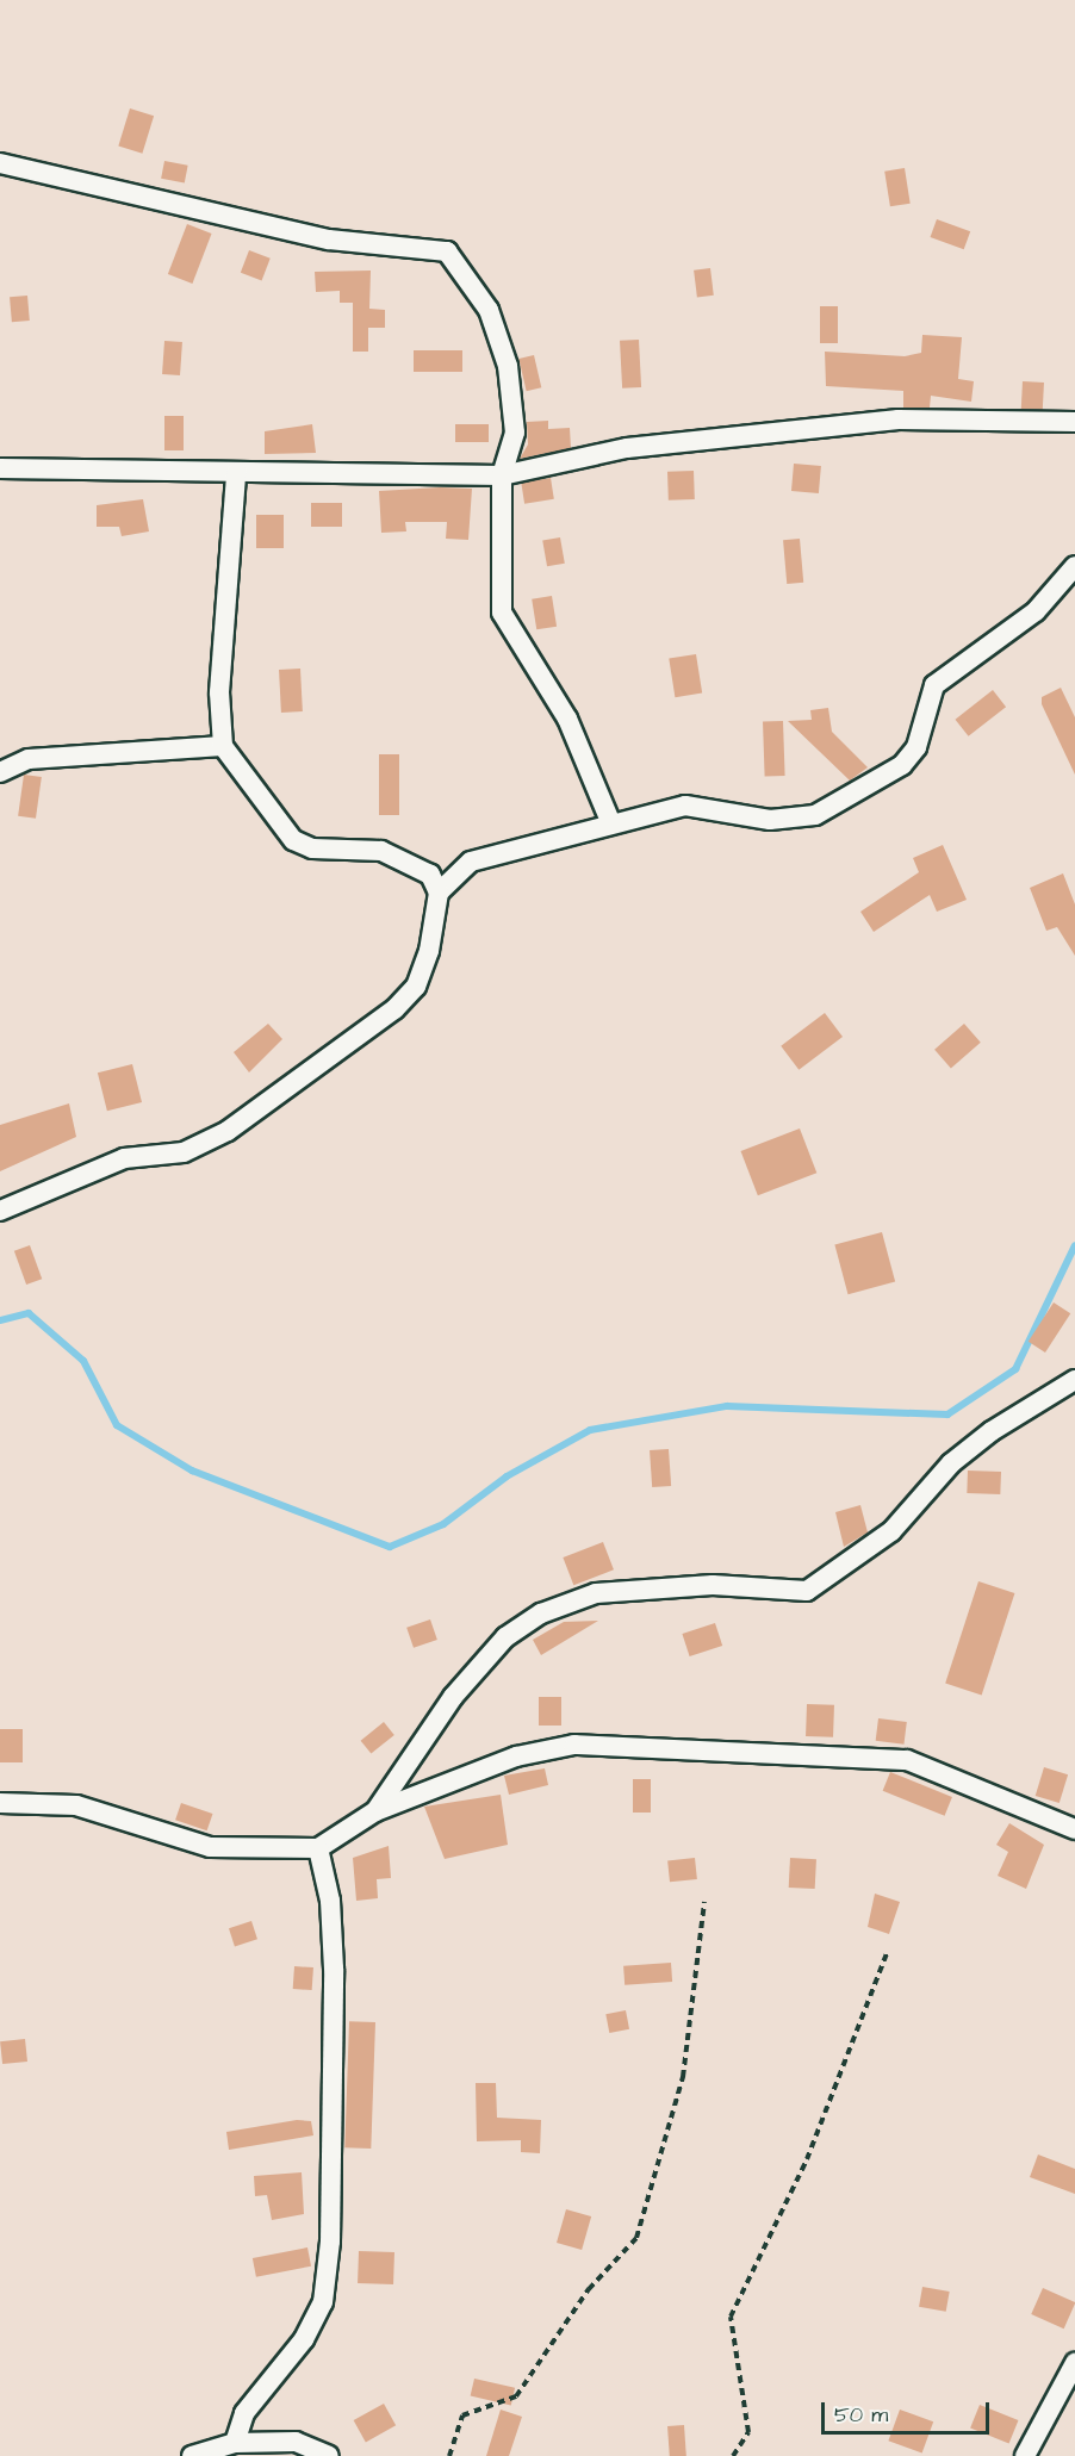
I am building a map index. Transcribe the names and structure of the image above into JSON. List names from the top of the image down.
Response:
{
  "scale_bar": "50 m"
}
